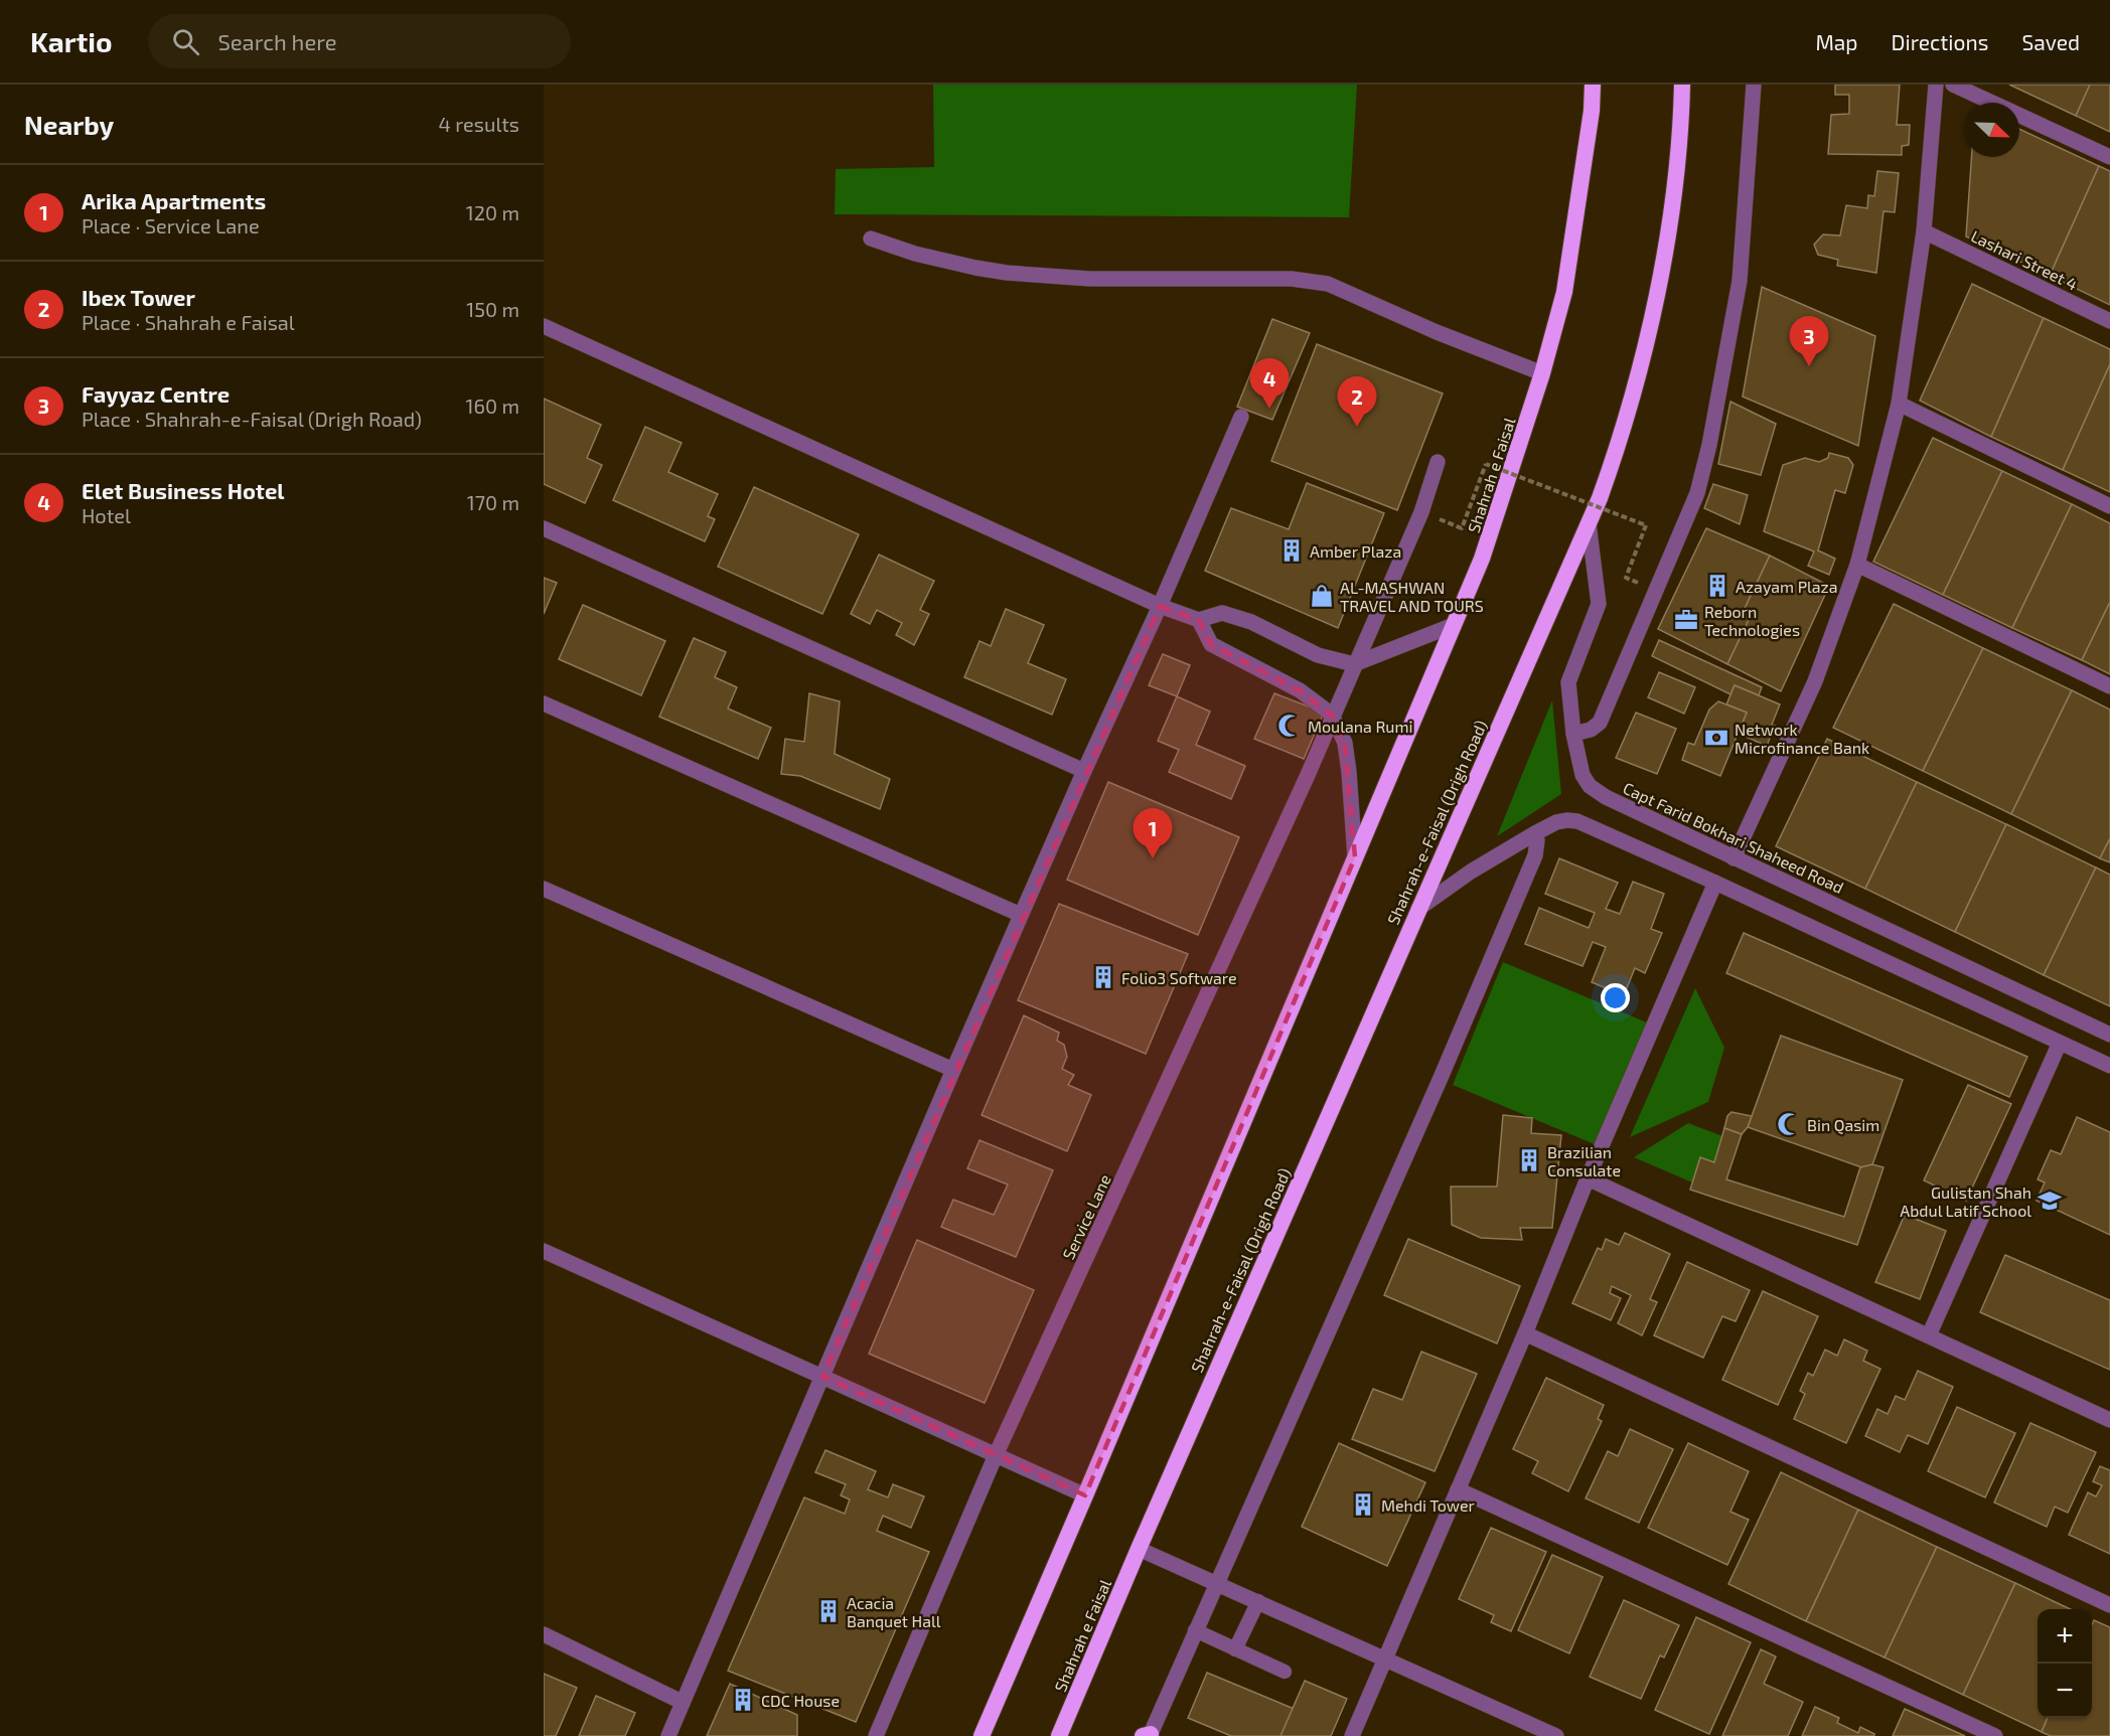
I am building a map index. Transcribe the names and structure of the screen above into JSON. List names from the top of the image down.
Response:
{
  "streets": {
    "highway": ["Shahrah e Faisal", "Shahrah-e-Faisal (Drigh Road)"],
    "street": ["Lashari Street 4", "Capt Farid Bokhari Shaheed Road", "Service Lane"]
  },
  "crossings": [
    ["Shahrah e Faisal", "Shahrah-e-Faisal (Drigh Road)"],
    ["Shahrah-e-Faisal (Drigh Road)", "Capt Farid Bokhari Shaheed Road"]
  ],
  "places": {
    "building": [
      "Amber Plaza",
      "Azayam Plaza",
      "Folio3 Software",
      "Brazilian Consulate",
      "Mehdi Tower",
      "Acacia Banquet Hall",
      "CDC House"
    ],
    "shop": ["AL-MASHWAN TRAVEL AND TOURS"],
    "office": ["Reborn Technologies"],
    "mosque": ["Moulana Rumi", "Bin Qasim"],
    "bank": ["Network Microfinance Bank"],
    "school or university": ["Gulistan Shah Abdul Latif School"]
  },
  "north": "bottom right",
  "page": {
    "header": "Kartio",
    "search": "Search here",
    "nav": ["Map", "Directions", "Saved"],
    "heading": ["Nearby", "4 results"],
    "list": [
      {
        "mark": "1",
        "name": "Arika Apartments",
        "note": "Place · Service Lane",
        "value": "120 m"
      },
      {
        "mark": "2",
        "name": "Ibex Tower",
        "note": "Place · Shahrah e Faisal",
        "value": "150 m"
      },
      {
        "mark": "3",
        "name": "Fayyaz Centre",
        "note": "Place · Shahrah-e-Faisal (Drigh Road)",
        "value": "160 m"
      },
      {
        "mark": "4",
        "name": "Elet Business Hotel",
        "note": "Hotel",
        "value": "170 m"
      }
    ],
    "pins": [
      "3",
      "4",
      "2",
      "1"
    ],
    "map_buttons": ["+", "−"]
  }
}
